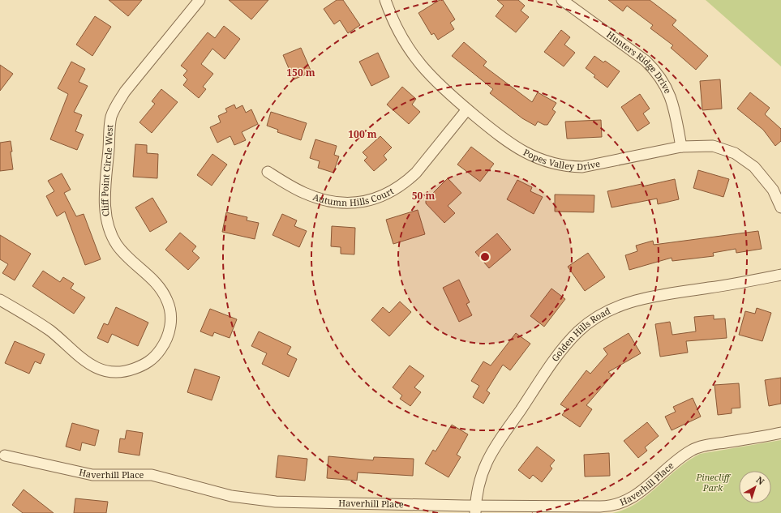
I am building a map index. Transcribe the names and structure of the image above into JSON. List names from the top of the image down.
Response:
{
  "streets": {
    "street": [
      "Hunters Ridge Drive",
      "Popes Valley Drive",
      "Cliff Point Circle West",
      "Autumn Hills Court",
      "Golden Hills Road",
      "Haverhill Place"
    ]
  },
  "crossings": [
    ["Hunters Ridge Drive", "Popes Valley Drive"],
    ["Popes Valley Drive", "Autumn Hills Court"],
    ["Golden Hills Road", "Haverhill Place"]
  ],
  "parks": ["Pinecliff Park"],
  "north": "top right",
  "rings": ["150 m", "100 m", "50 m"]
}
